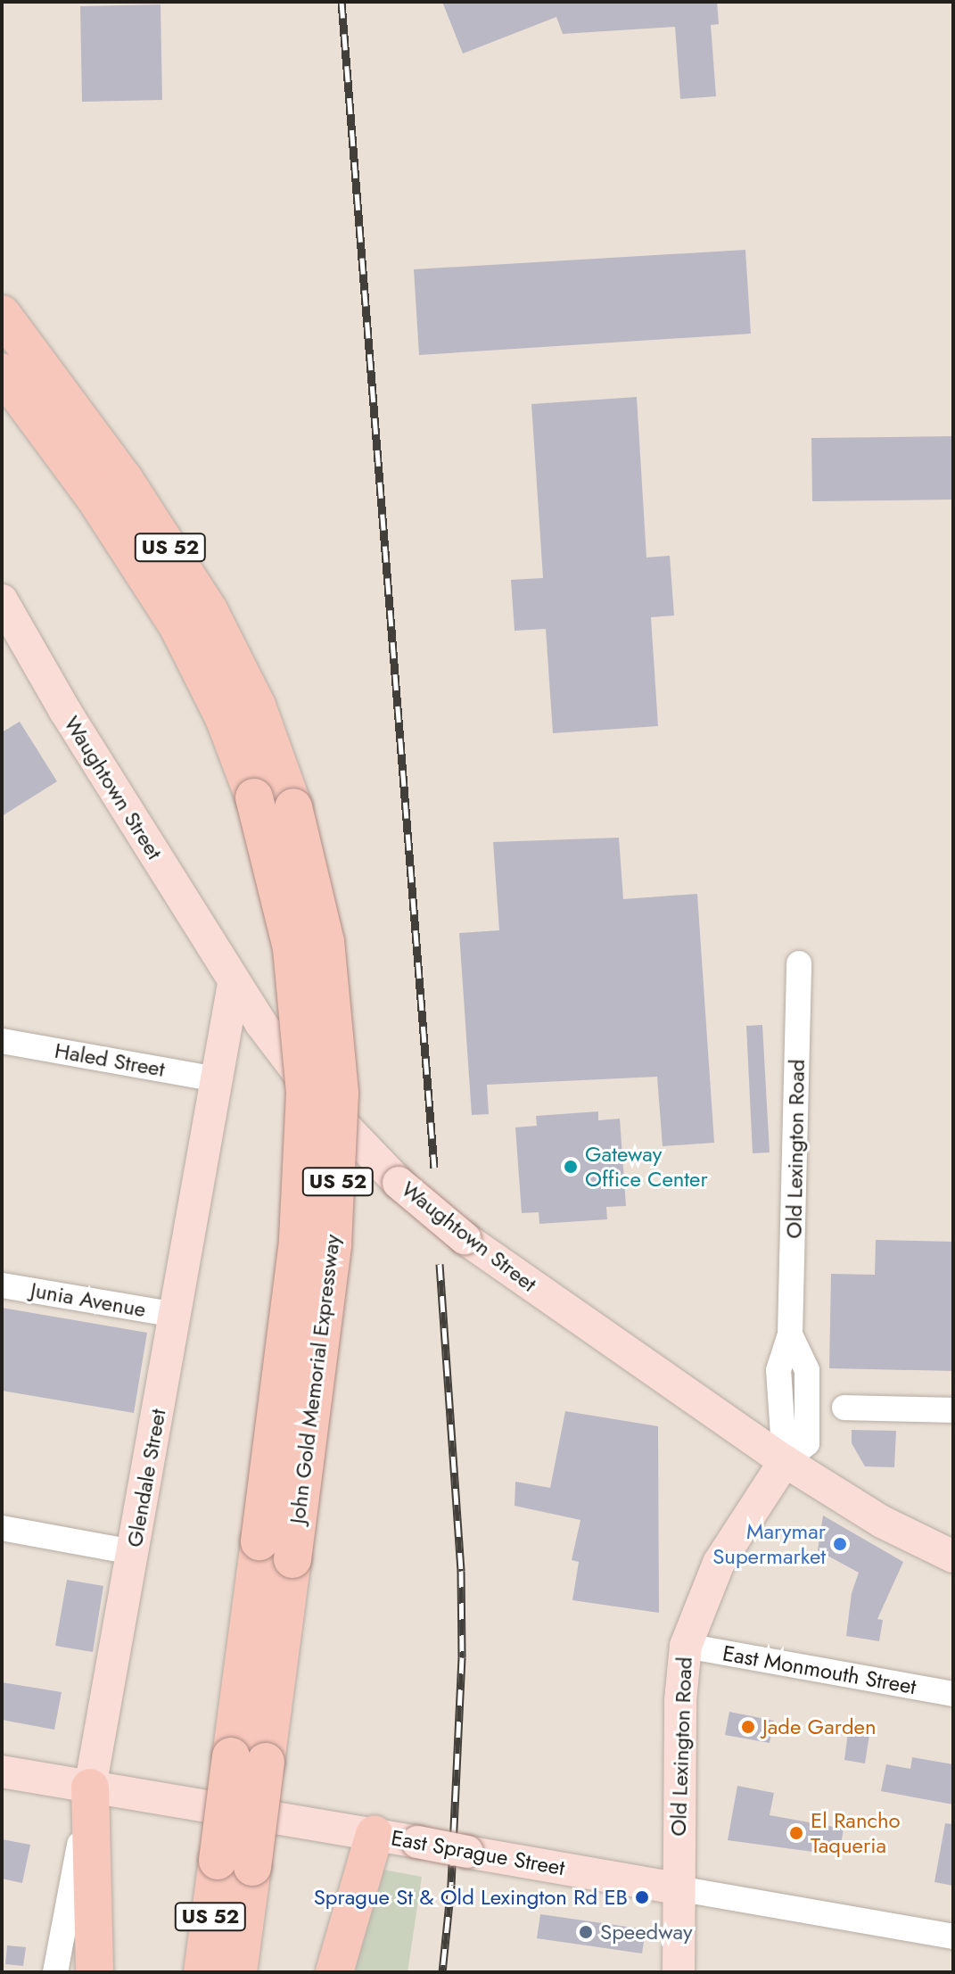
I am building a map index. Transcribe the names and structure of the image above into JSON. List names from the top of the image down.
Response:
{
  "streets": {
    "highway": ["US 52", "John Gold Memorial Expressway"],
    "main road": [
      "Waughtown Street",
      "Old Lexington Road",
      "Glendale Street",
      "East Sprague Street"
    ],
    "street": ["Haled Street", "Junia Avenue", "East Monmouth Street"]
  },
  "crossings": [
    ["Waughtown Street", "Old Lexington Road"],
    ["Waughtown Street", "Glendale Street"],
    ["Haled Street", "Glendale Street"],
    ["Old Lexington Road", "East Monmouth Street"],
    ["Old Lexington Road", "East Sprague Street"],
    ["Junia Avenue", "Glendale Street"],
    ["Glendale Street", "East Sprague Street"]
  ],
  "places": [
    "Gateway Office Center",
    "Marymar Supermarket",
    "Jade Garden",
    "El Rancho Taqueria",
    "Sprague St & Old Lexington Rd EB",
    "Speedway"
  ]
}
